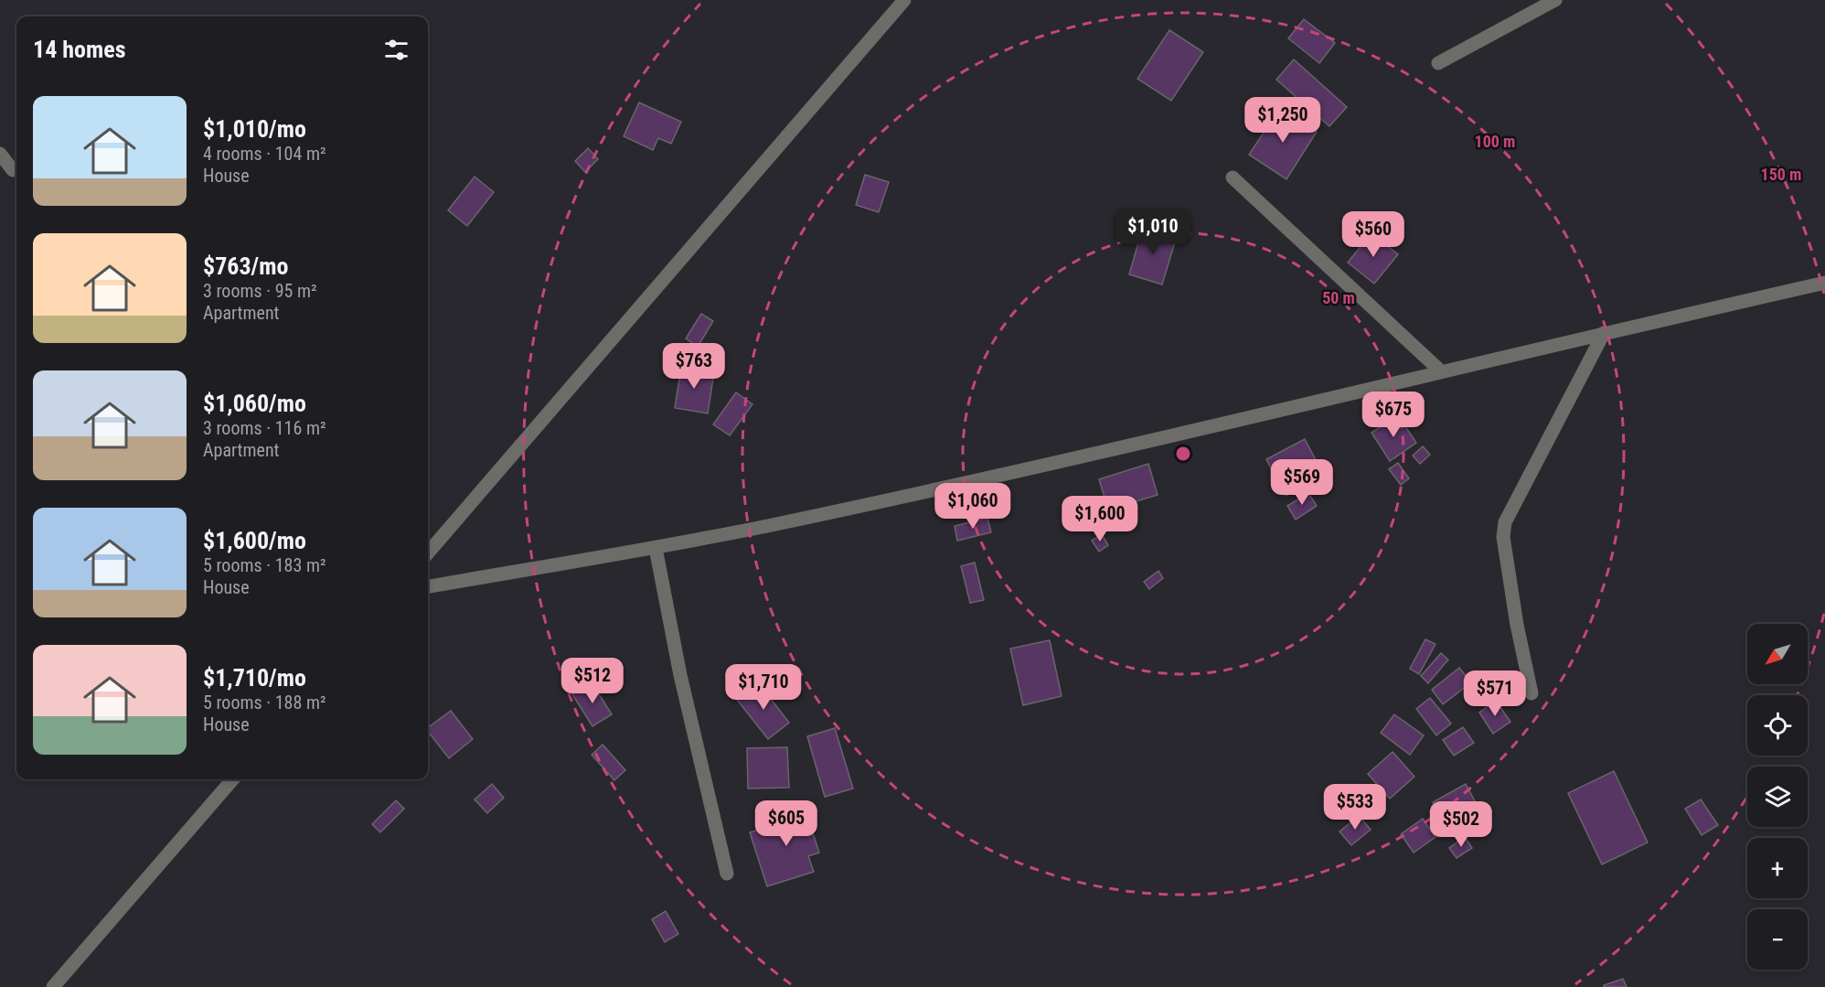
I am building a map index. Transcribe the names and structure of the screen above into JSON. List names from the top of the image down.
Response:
{
  "north": "bottom left",
  "page": {
    "heading": "14 homes",
    "list": [
      {
        "name": "$1,010/mo",
        "note": "4 rooms · 104 m² · House"
      },
      {
        "name": "$763/mo",
        "note": "3 rooms · 95 m² · Apartment"
      },
      {
        "name": "$1,060/mo",
        "note": "3 rooms · 116 m² · Apartment"
      },
      {
        "name": "$1,600/mo",
        "note": "5 rooms · 183 m² · House"
      },
      {
        "name": "$1,710/mo",
        "note": "5 rooms · 188 m² · House"
      }
    ],
    "price": [
      "$1,250",
      "$1,010",
      "$560",
      "$763",
      "$675",
      "$569",
      "$1,060",
      "$1,600",
      "$512",
      "$1,710",
      "$571",
      "$533",
      "$605",
      "$502"
    ],
    "map_buttons": ["+", "−"]
  },
  "rings": ["100 m", "150 m", "50 m"]
}
